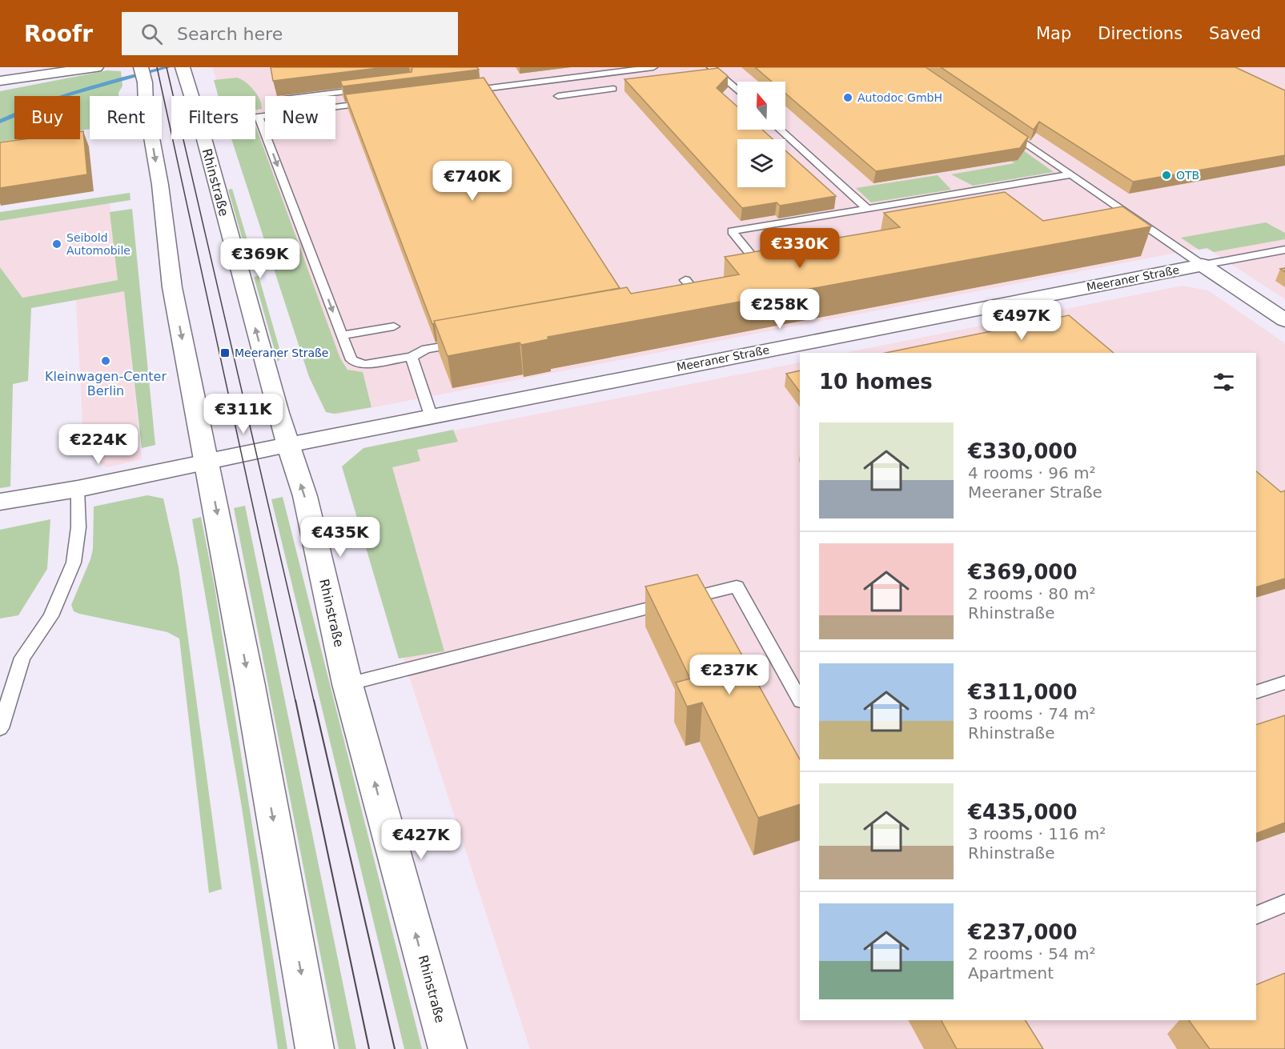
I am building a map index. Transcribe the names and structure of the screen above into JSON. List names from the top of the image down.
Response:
{
  "streets": {
    "main road": ["Rhinstraße", "Meeraner Straße"]
  },
  "crossings": [
    ["Rhinstraße", "Meeraner Straße"]
  ],
  "places": {
    "other": [
      "Autodoc GmbH",
      "OTB",
      "Seibold Automobile",
      "Kleinwagen-Center Berlin"
    ],
    "transit": ["Meeraner Straße"]
  },
  "north": "top",
  "page": {
    "header": "Roofr",
    "search": "Search here",
    "nav": ["Map", "Directions", "Saved"],
    "chip": [
      "Buy",
      "Rent",
      "Filters",
      "New"
    ],
    "price": [
      "€740K",
      "€330K",
      "€369K",
      "€258K",
      "€497K",
      "€311K",
      "€224K",
      "€435K",
      "€237K",
      "€427K"
    ],
    "heading": "10 homes",
    "list": [
      {
        "name": "€330,000",
        "note": "4 rooms · 96 m² · Meeraner Straße"
      },
      {
        "name": "€369,000",
        "note": "2 rooms · 80 m² · Rhinstraße"
      },
      {
        "name": "€311,000",
        "note": "3 rooms · 74 m² · Rhinstraße"
      },
      {
        "name": "€435,000",
        "note": "3 rooms · 116 m² · Rhinstraße"
      },
      {
        "name": "€237,000",
        "note": "2 rooms · 54 m² · Apartment"
      }
    ]
  }
}
